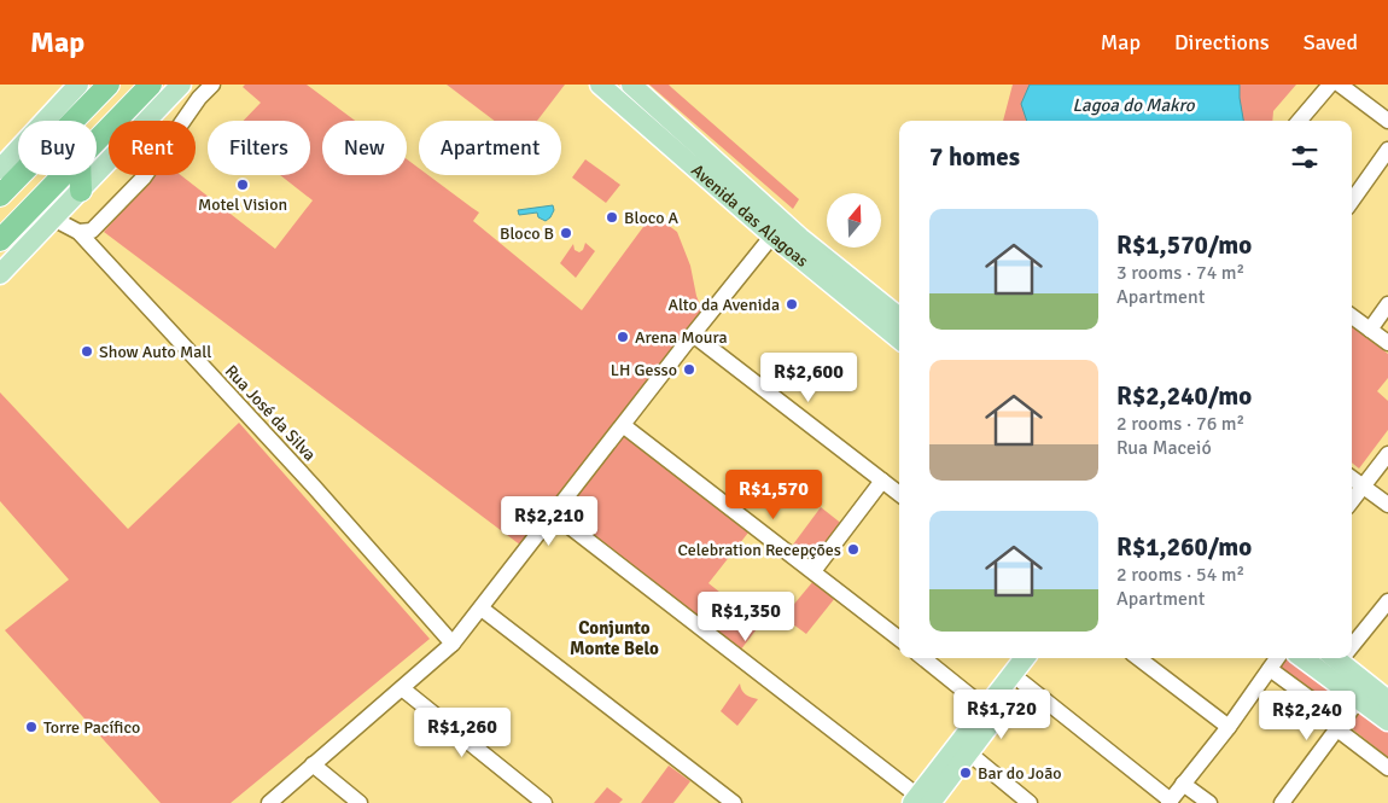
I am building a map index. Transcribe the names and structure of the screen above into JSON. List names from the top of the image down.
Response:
{
  "streets": {
    "main road": ["Avenida das Alagoas"],
    "street": ["Rua José da Silva"]
  },
  "districts": ["Conjunto Monte Belo"],
  "water": ["Lagoa do Makro"],
  "places": [
    "Motel Vision",
    "Bloco A",
    "Bloco B",
    "Alto da Avenida",
    "Arena Moura",
    "Show Auto Mall",
    "LH Gesso",
    "Celebration Recepções",
    "Torre Pacífico",
    "Bar do João"
  ],
  "north": "top",
  "page": {
    "header": "Map",
    "nav": ["Map", "Directions", "Saved"],
    "chip": [
      "Buy",
      "Rent",
      "Filters",
      "New",
      "Apartment"
    ],
    "heading": "7 homes",
    "list": [
      {
        "name": "R$1,570/mo",
        "note": "3 rooms · 74 m² · Apartment"
      },
      {
        "name": "R$2,240/mo",
        "note": "2 rooms · 76 m² · Rua Maceió"
      },
      {
        "name": "R$1,260/mo",
        "note": "2 rooms · 54 m² · Apartment"
      }
    ],
    "price": [
      "R$2,600",
      "R$1,570",
      "R$2,210",
      "R$1,350",
      "R$1,720",
      "R$2,240",
      "R$1,260"
    ]
  }
}
